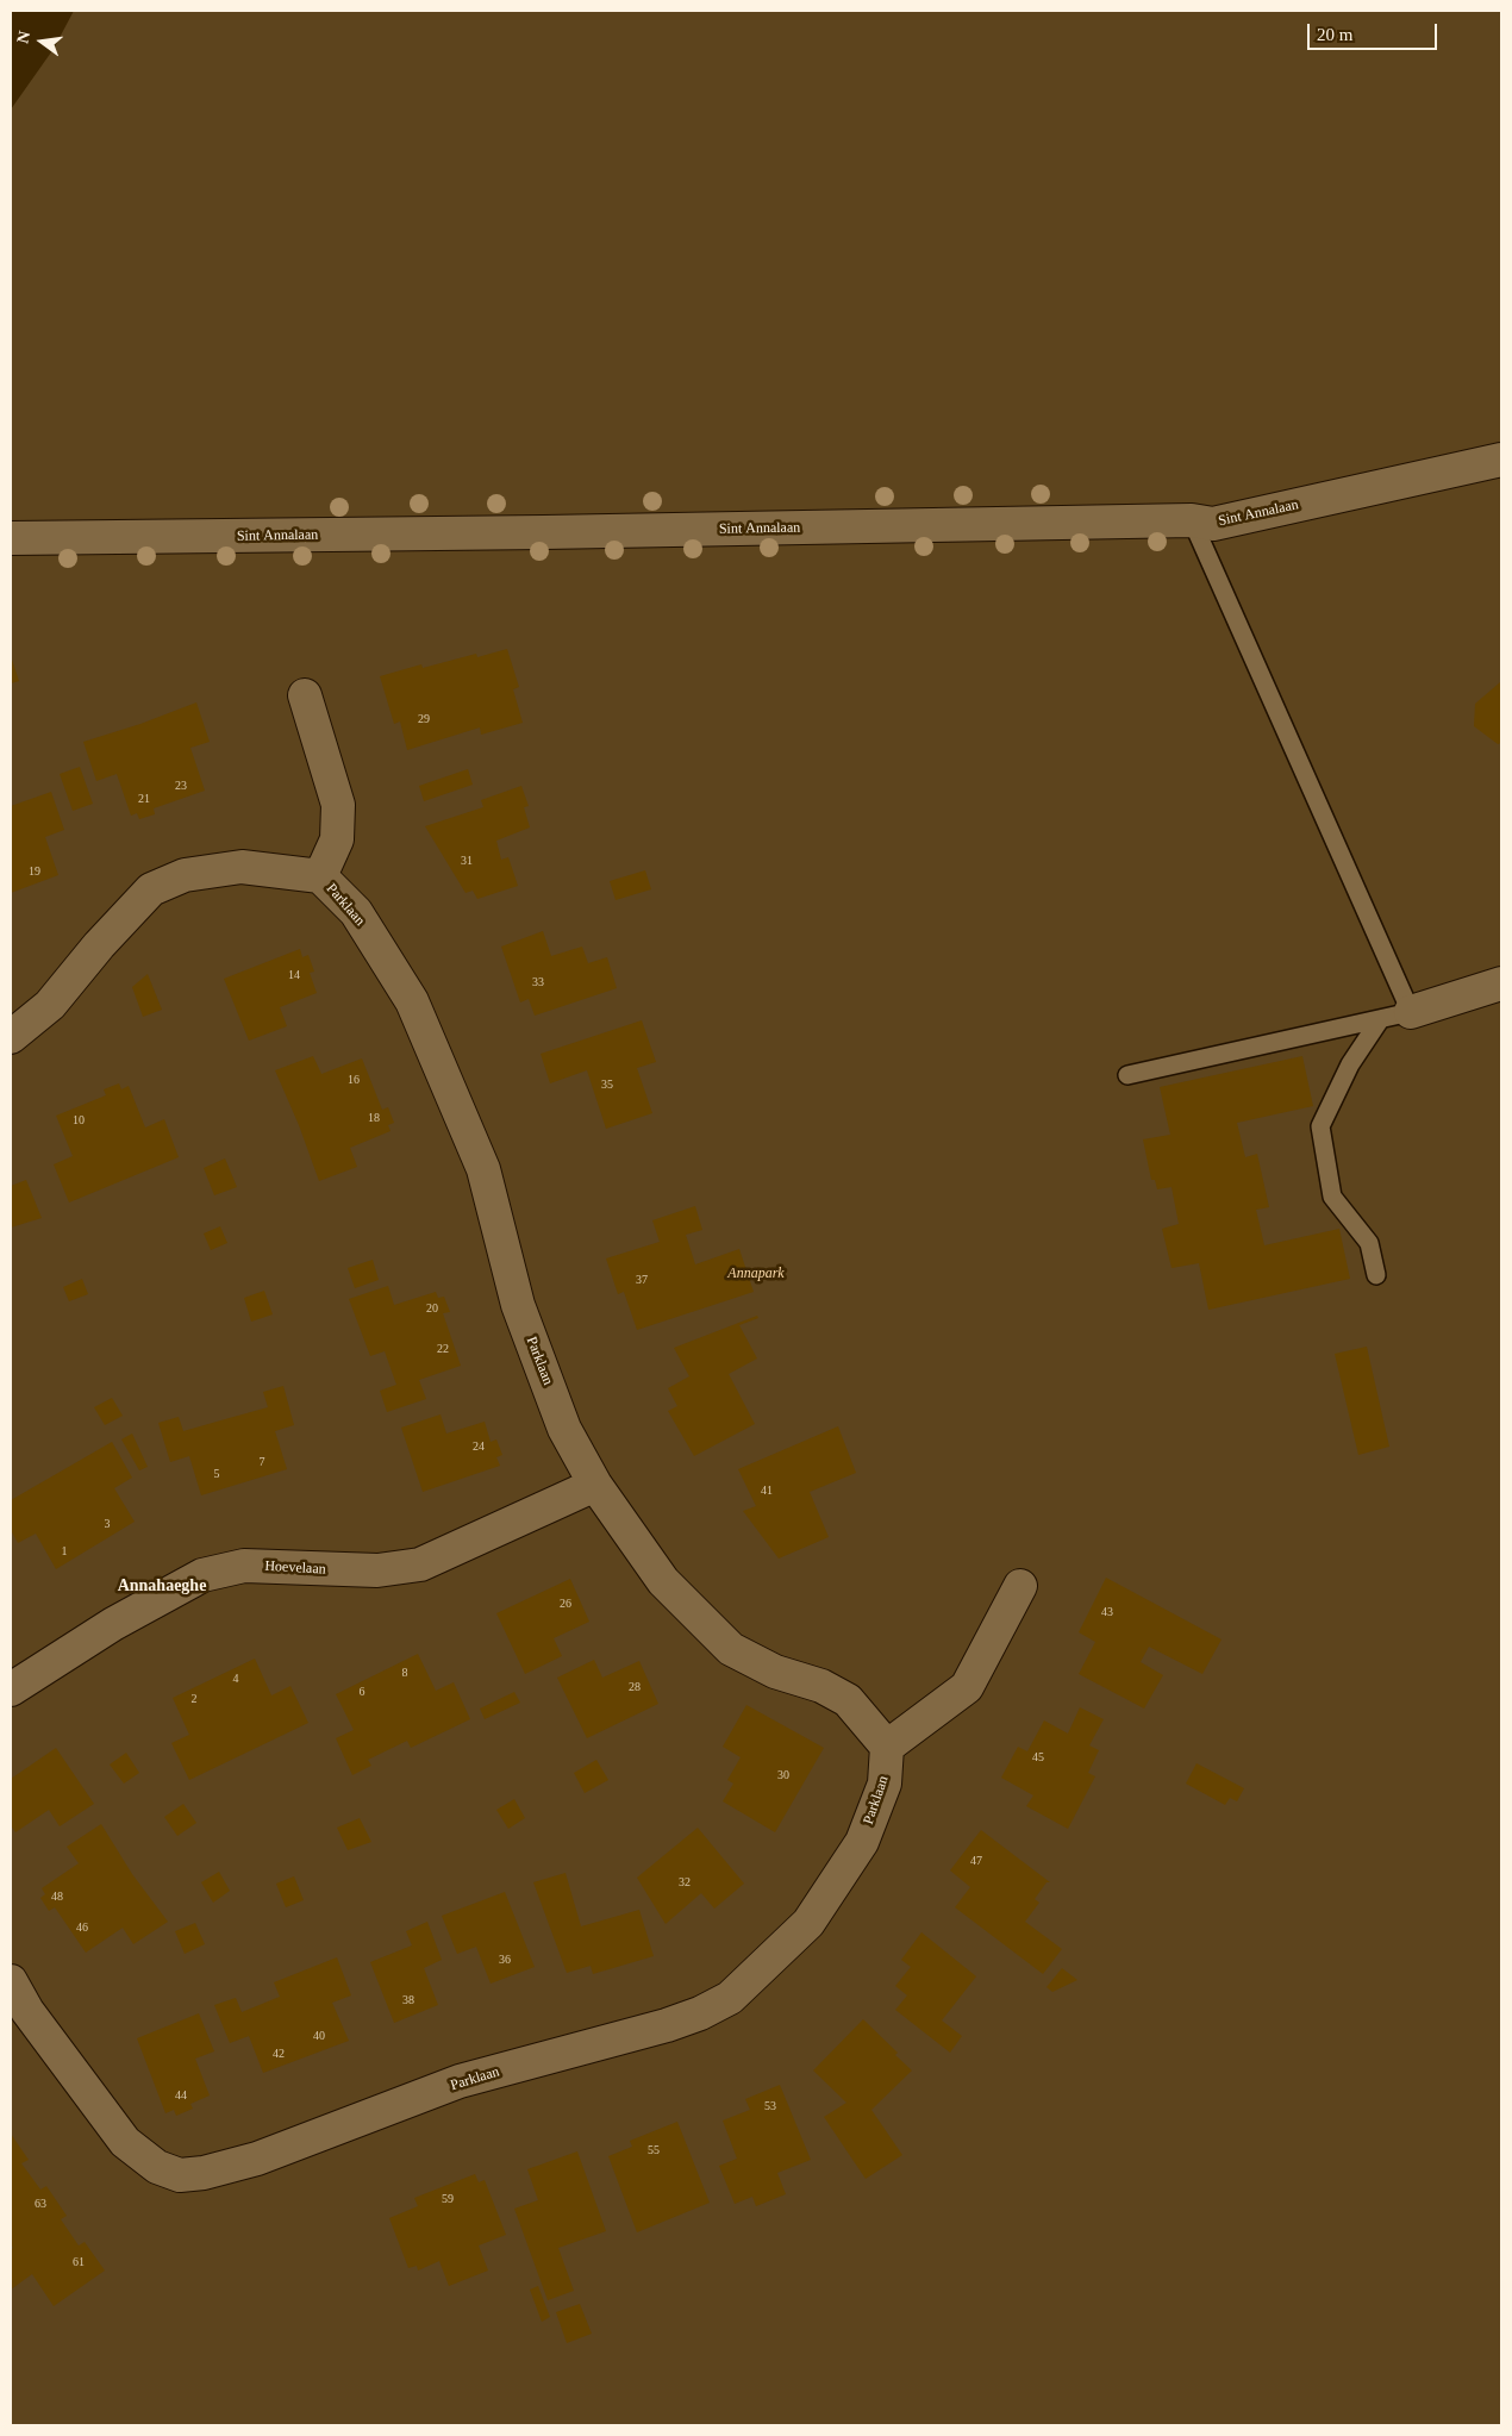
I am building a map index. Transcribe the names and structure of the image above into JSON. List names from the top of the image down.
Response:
{
  "streets": {
    "street": ["Sint Annalaan", "Parklaan", "Hoevelaan"]
  },
  "crossings": [
    ["Parklaan", "Hoevelaan"]
  ],
  "districts": ["Annahaeghe"],
  "parks": ["Annapark"],
  "house_numbers": [
    "29",
    "23",
    "21",
    "31",
    "19",
    "14",
    "33",
    "16",
    "35",
    "18",
    "10",
    "37",
    "20",
    "22",
    "24",
    "7",
    "5",
    "41",
    "3",
    "1",
    "26",
    "43",
    "8",
    "4",
    "28",
    "6",
    "2",
    "45",
    "30",
    "47",
    "32",
    "48",
    "46",
    "36",
    "38",
    "40",
    "42",
    "44",
    "53",
    "55",
    "59",
    "63",
    "61"
  ],
  "scale_bar": "20 m",
  "north": "left"
}
